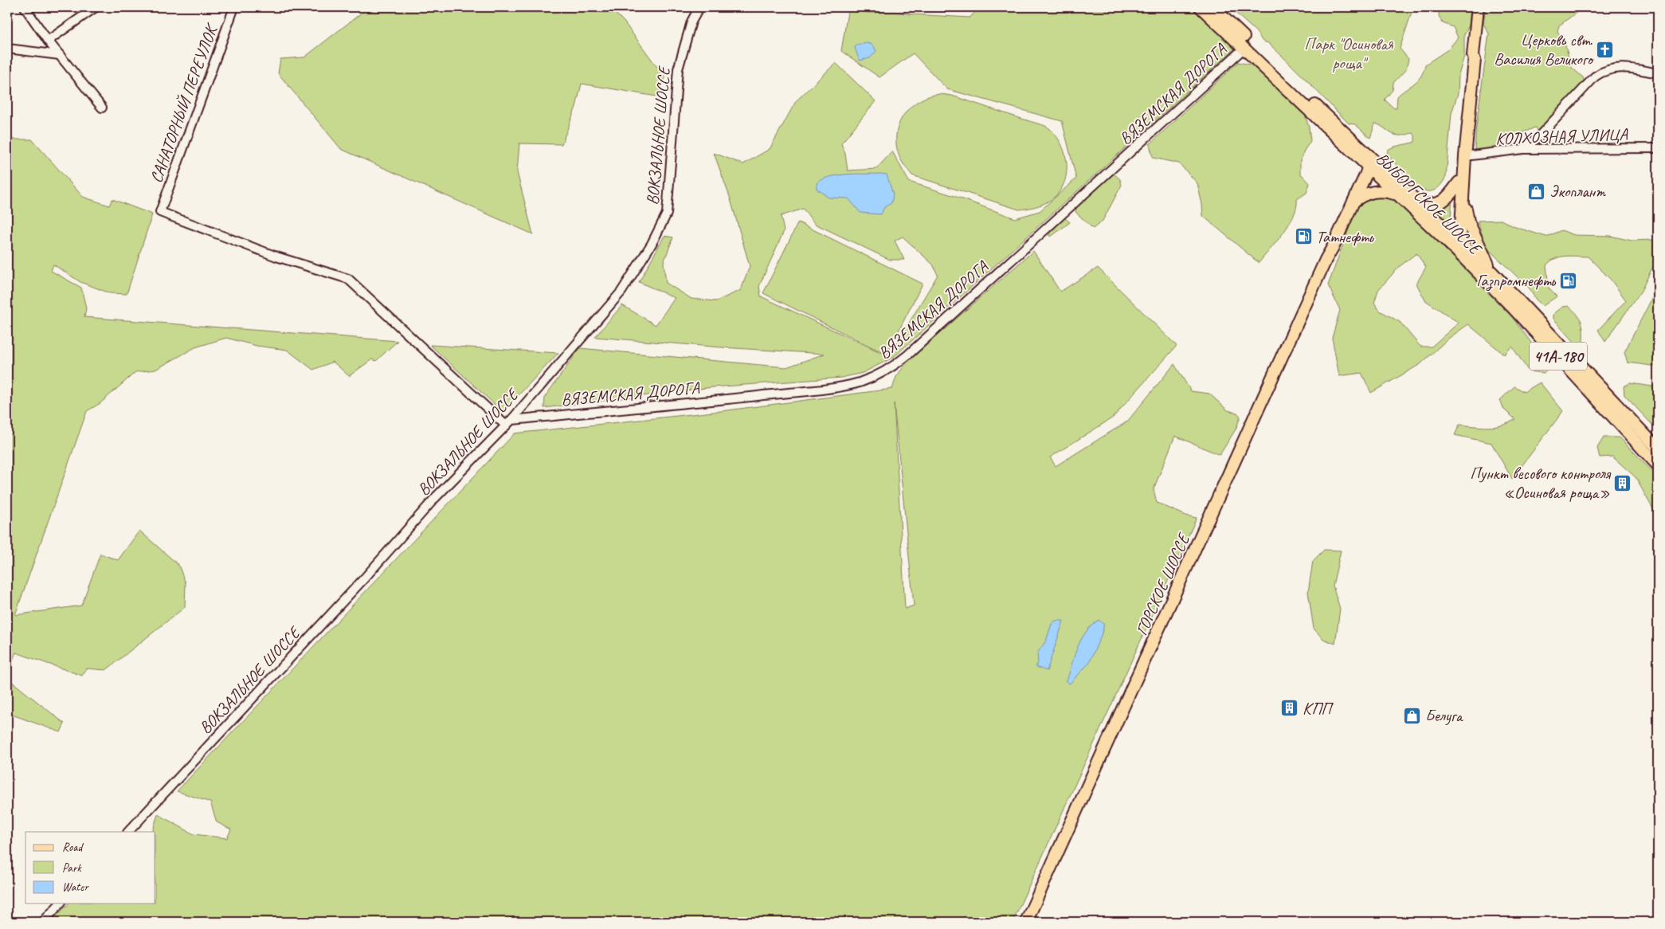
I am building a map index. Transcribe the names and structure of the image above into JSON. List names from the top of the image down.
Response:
{
  "streets": {
    "main road": ["ВЫБОРГСКОЕ ШОССЕ", "41А-180", "ГОРСКОЕ ШОССЕ"],
    "street": [
      "ВЯЗЕМСКАЯ ДОРОГА",
      "САНАТОРНЫЙ ПЕРЕУЛОК",
      "ВОКЗАЛЬНОЕ ШОССЕ",
      "КОЛХОЗНАЯ УЛИЦА"
    ]
  },
  "crossings": [
    ["ВЯЗЕМСКАЯ ДОРОГА", "САНАТОРНЫЙ ПЕРЕУЛОК"],
    ["ВЯЗЕМСКАЯ ДОРОГА", "ВОКЗАЛЬНОЕ ШОССЕ"],
    ["ВЯЗЕМСКАЯ ДОРОГА", "ВЫБОРГСКОЕ ШОССЕ"],
    ["САНАТОРНЫЙ ПЕРЕУЛОК", "ВОКЗАЛЬНОЕ ШОССЕ"],
    ["ВЫБОРГСКОЕ ШОССЕ", "ГОРСКОЕ ШОССЕ"]
  ],
  "parks": ["Парк \"Осиновая роща\""],
  "places": {
    "church": ["Церковь свт. Василия Великого"],
    "shop": ["Экоплант", "Белуга"],
    "fuel station": ["Татнефть", "Газпромнефть"],
    "building": ["Пункт весового контроля «Осиновая роща»", "КПП"]
  },
  "legend": ["Road", "Park", "Water"]
}
